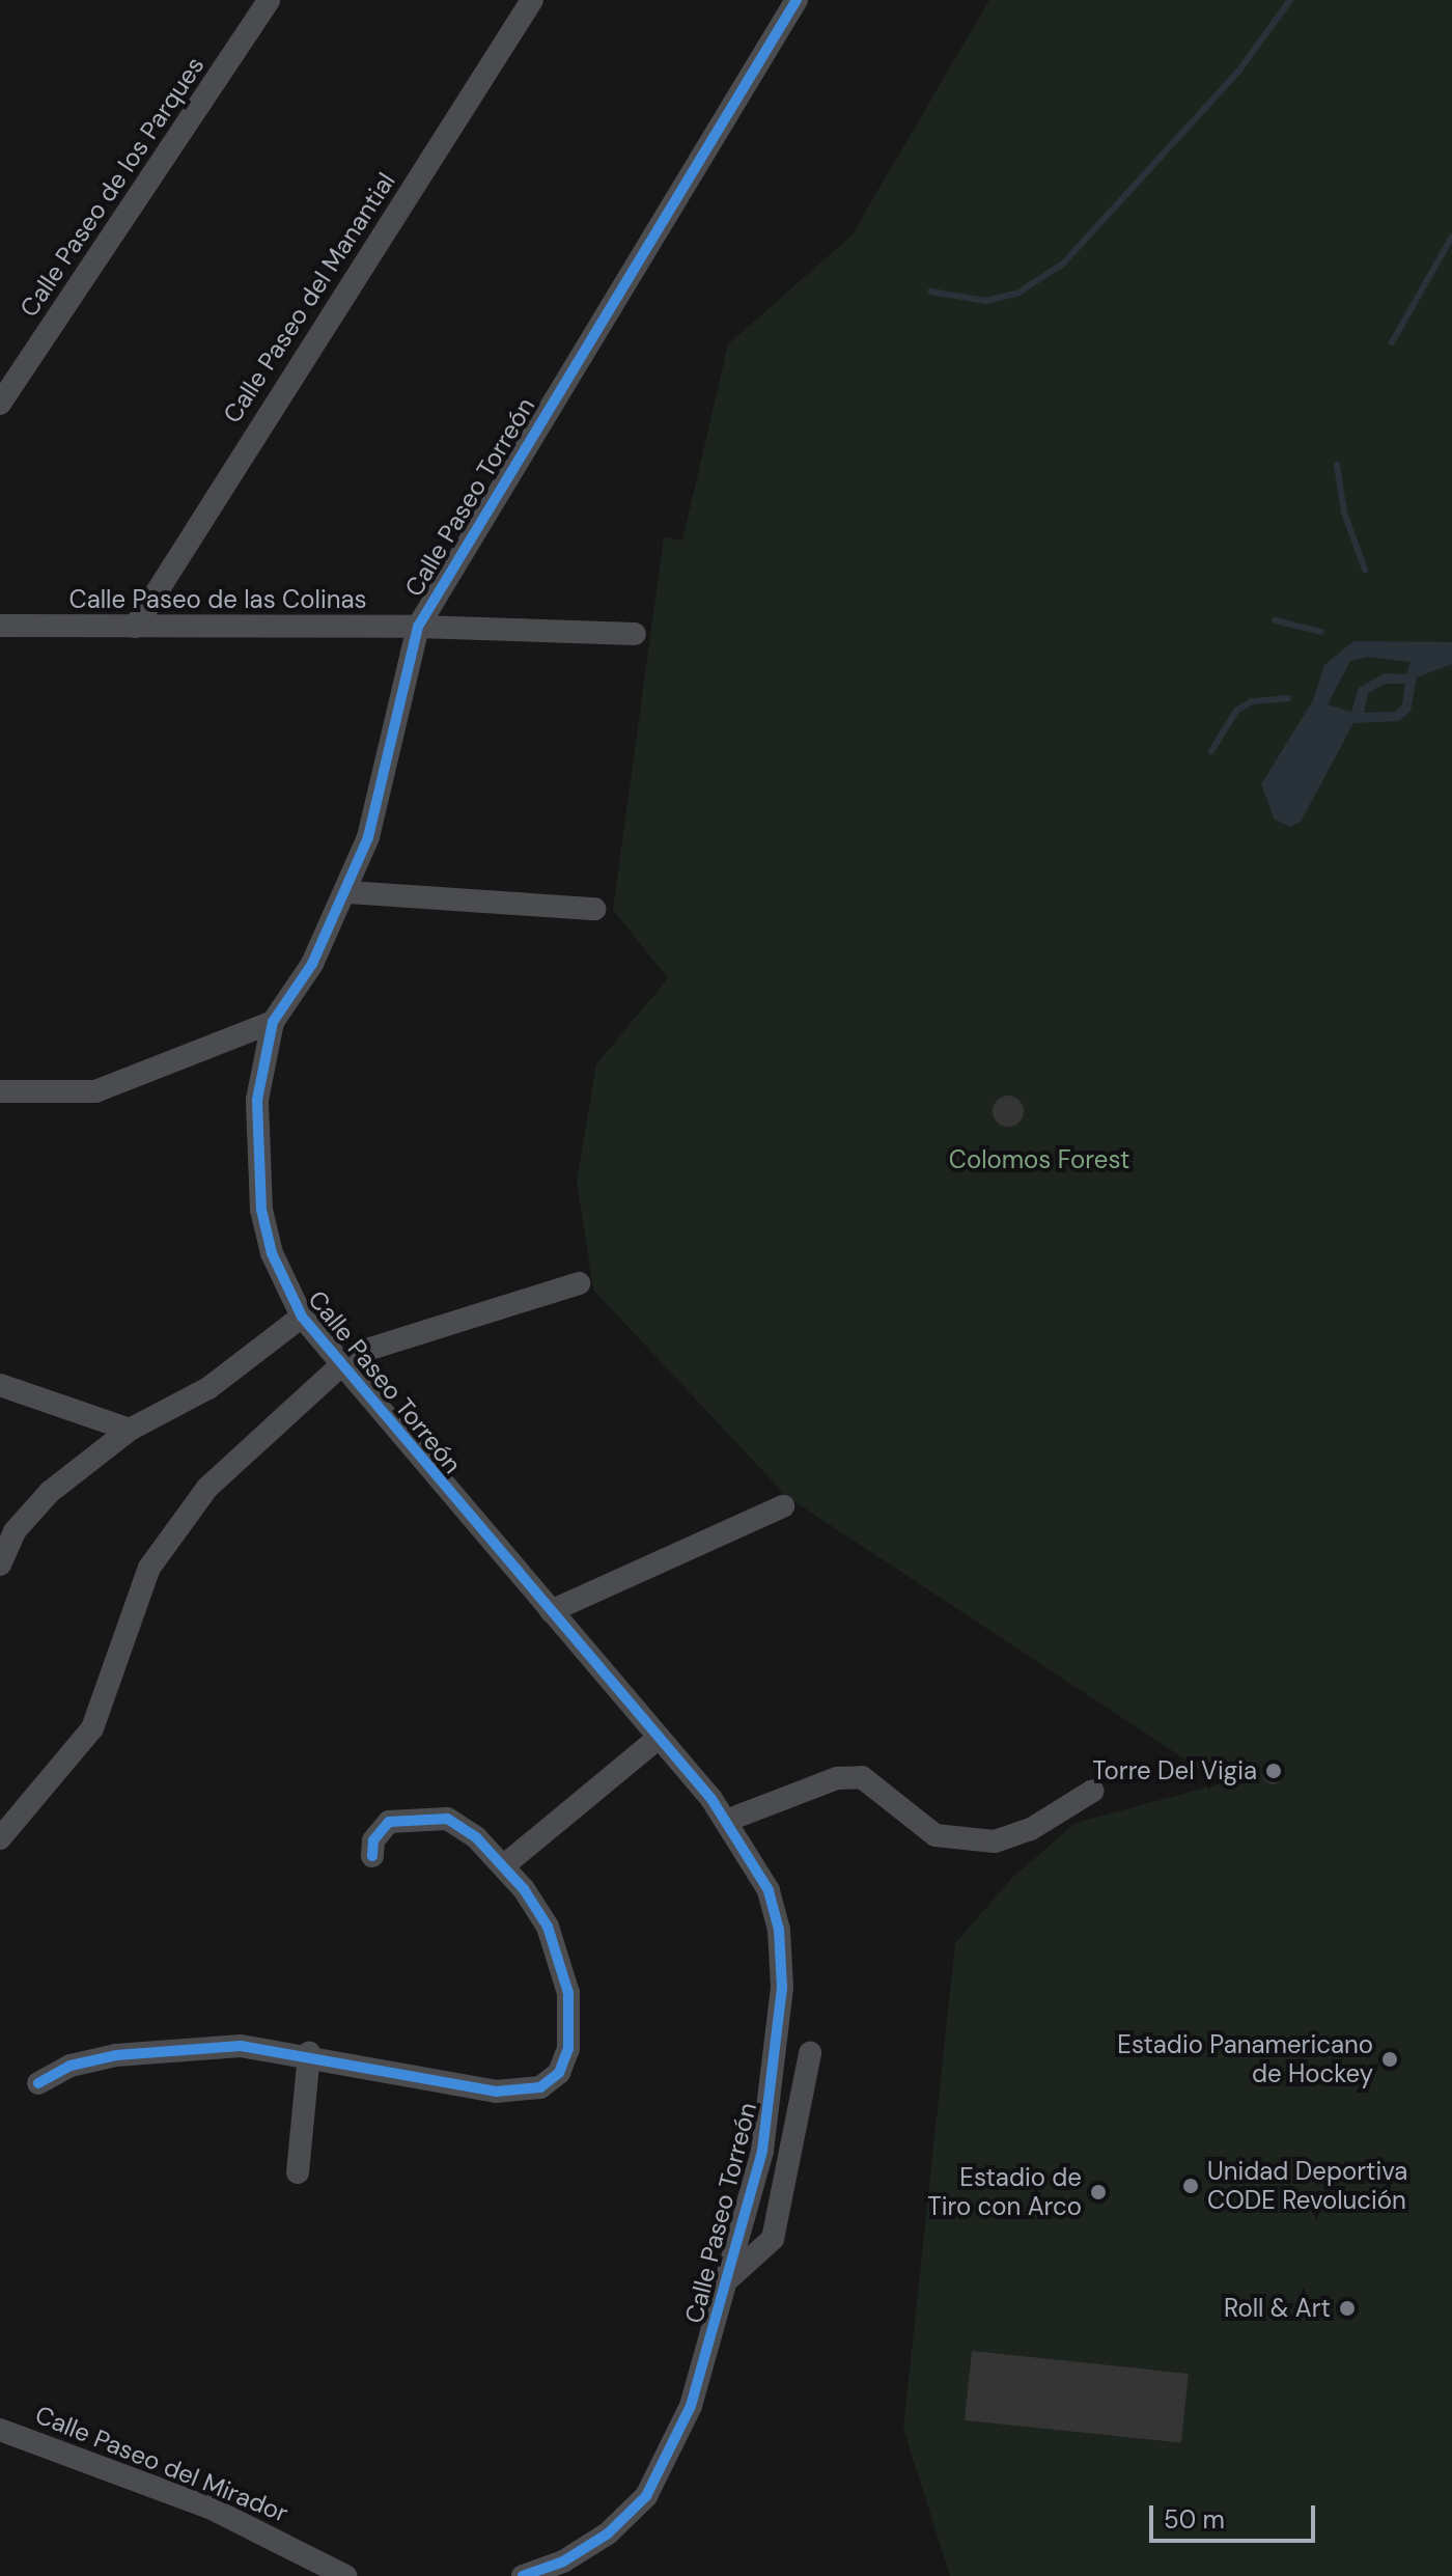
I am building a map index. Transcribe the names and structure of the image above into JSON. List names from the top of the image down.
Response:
{
  "streets": {
    "street": [
      "Calle Paseo de los Parques",
      "Calle Paseo del Manantial",
      "Calle Paseo Torreón",
      "Calle Paseo de las Colinas",
      "Calle Paseo del Mirador"
    ]
  },
  "crossings": [
    ["Calle Paseo del Manantial", "Calle Paseo de las Colinas"],
    ["Calle Paseo Torreón", "Calle Paseo de las Colinas"]
  ],
  "parks": ["Colomos Forest"],
  "places": [
    "Torre Del Vigia",
    "Estadio Panamericano de Hockey",
    "Unidad Deportiva CODE Revolución",
    "Estadio de Tiro con Arco",
    "Roll & Art"
  ],
  "scale_bar": "50 m"
}
